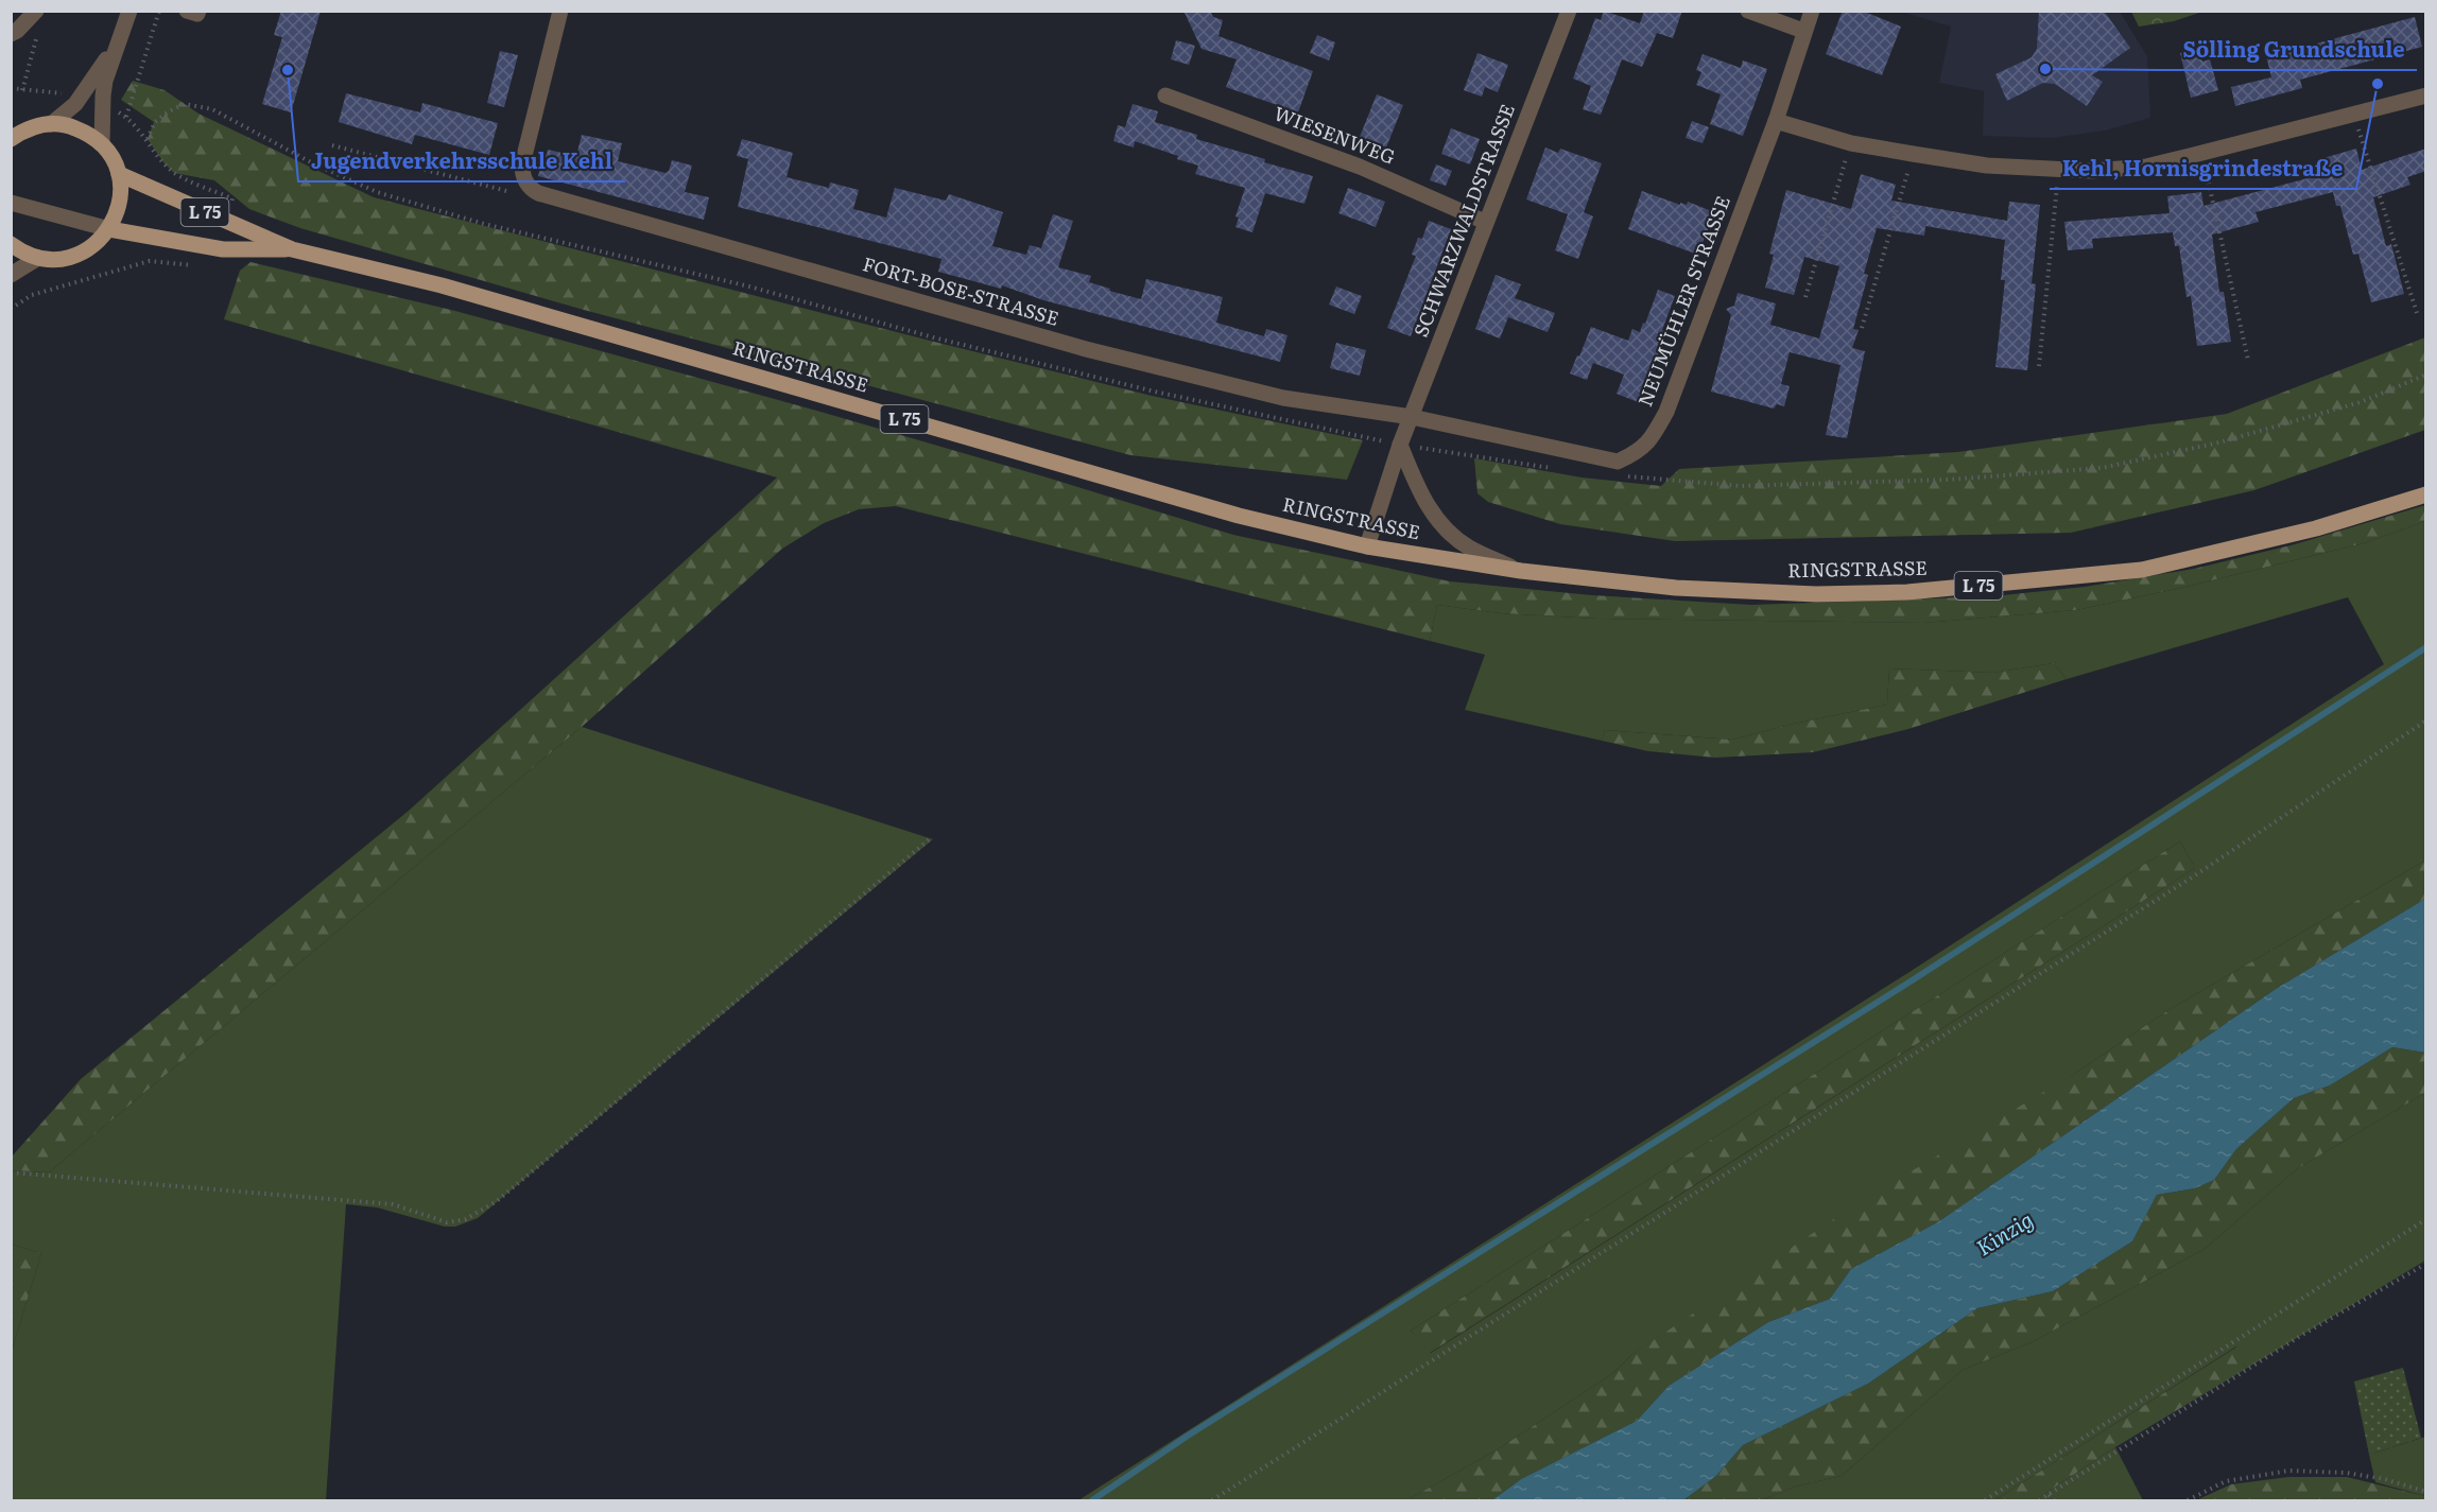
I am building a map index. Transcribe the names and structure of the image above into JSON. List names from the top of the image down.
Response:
{
  "streets": {
    "main road": ["L 75", "RINGSTRASSE"],
    "street": [
      "WIESENWEG",
      "SCHWARZWALDSTRASSE",
      "FORT-BOSE-STRASSE",
      "NEUMÜHLER STRASSE"
    ]
  },
  "crossings": [
    ["WIESENWEG", "SCHWARZWALDSTRASSE"],
    ["SCHWARZWALDSTRASSE", "FORT-BOSE-STRASSE"],
    ["SCHWARZWALDSTRASSE", "NEUMÜHLER STRASSE"],
    ["SCHWARZWALDSTRASSE", "RINGSTRASSE"],
    ["FORT-BOSE-STRASSE", "NEUMÜHLER STRASSE"]
  ],
  "water": ["Kinzig"],
  "places": ["Sölling Grundschule", "Jugendverkehrsschule Kehl", "Kehl, Hornisgrindestraße"]
}
